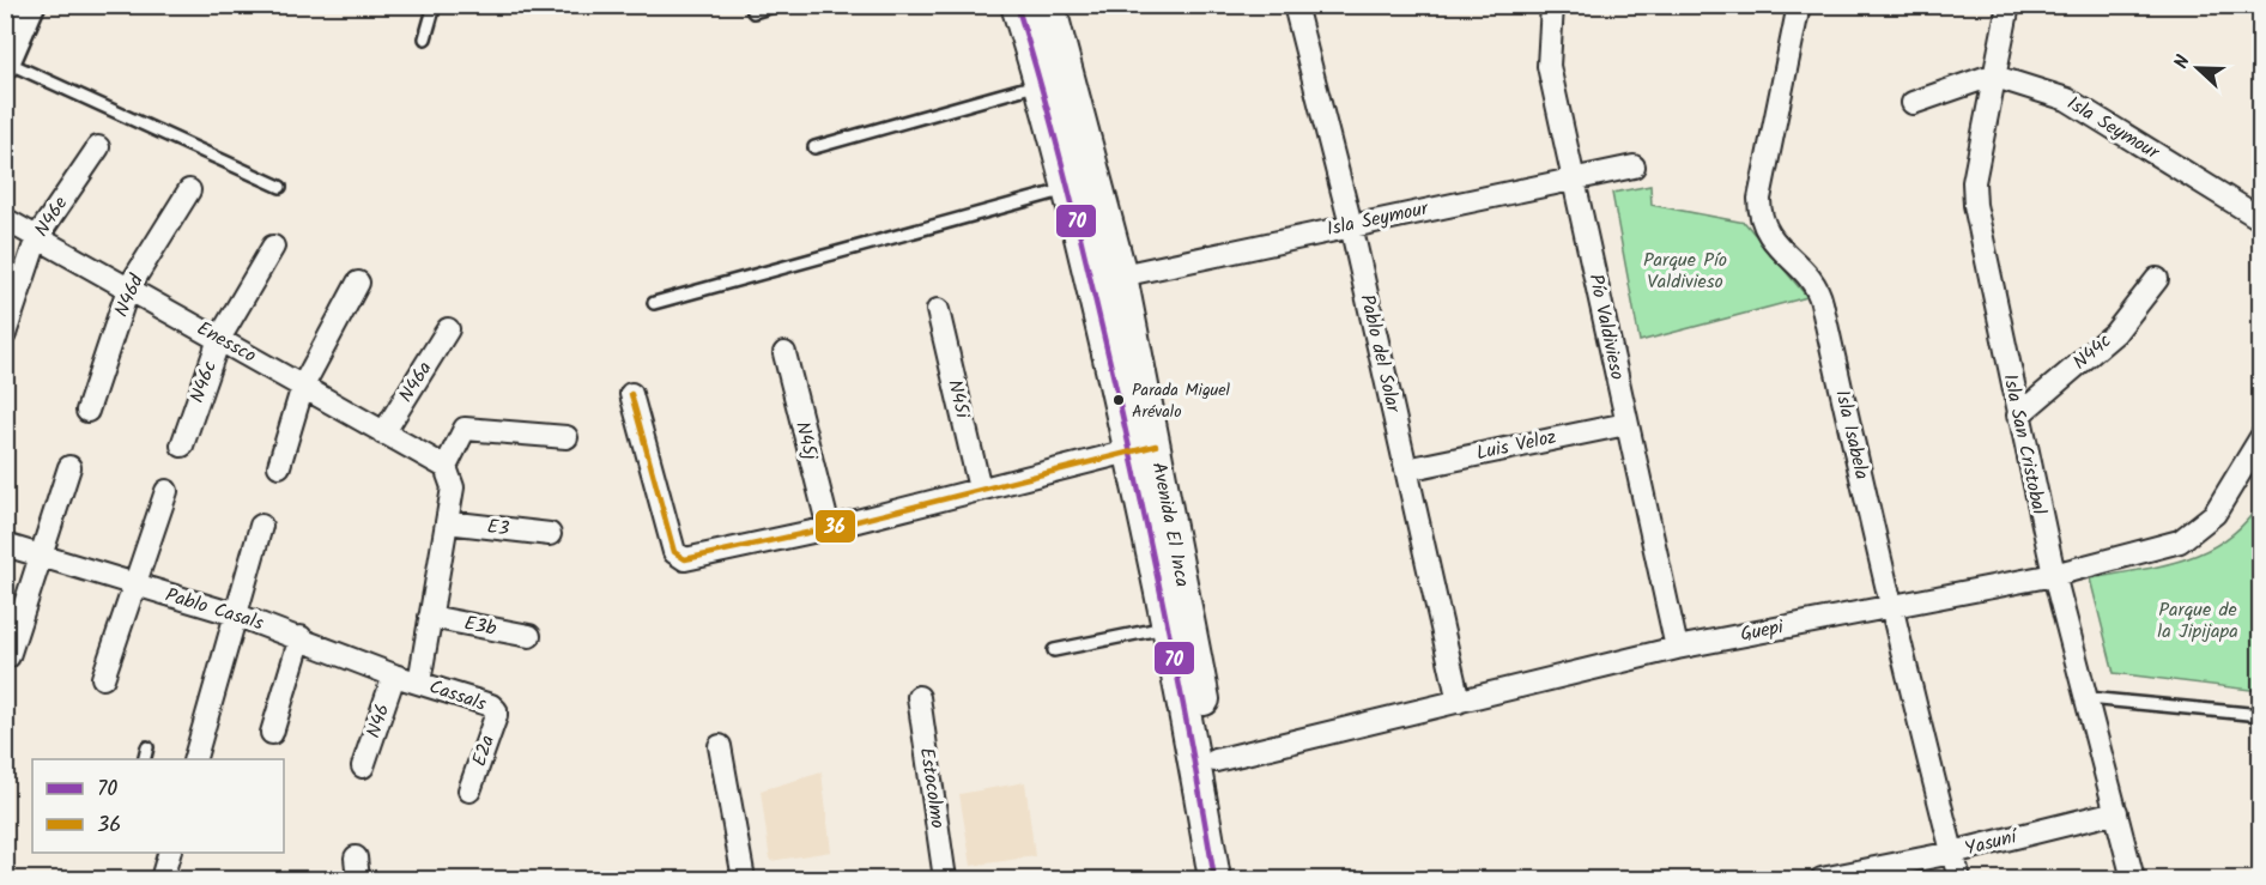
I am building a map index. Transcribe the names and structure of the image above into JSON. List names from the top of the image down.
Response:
{
  "streets": {
    "main road": ["Avenida El Inca"],
    "street": [
      "Isla Seymour",
      "N46e",
      "N46d",
      "Pío Valdivieso",
      "Enessco",
      "N44c",
      "Pablo del Solar",
      "N46c",
      "N46a",
      "N45i",
      "Isla Isabela",
      "N45j",
      "Isla San Cristobal",
      "Luis Veloz",
      "E3",
      "Pablo Casals",
      "E3b",
      "Guepi",
      "Cassals",
      "N46",
      "E2a",
      "Estocolmo",
      "Yasuní"
    ]
  },
  "crossings": [
    ["Isla Seymour", "Pío Valdivieso"],
    ["Isla Seymour", "Pablo del Solar"],
    ["Isla Seymour", "Isla San Cristobal"],
    ["Isla Seymour", "Avenida El Inca"],
    ["N46e", "Enessco"],
    ["N46d", "Enessco"],
    ["Pío Valdivieso", "Luis Veloz"],
    ["Pío Valdivieso", "Guepi"],
    ["Enessco", "N46c"],
    ["Enessco", "N46a"],
    ["N44c", "Isla San Cristobal"],
    ["Pablo del Solar", "Luis Veloz"],
    ["Pablo del Solar", "Guepi"],
    ["Isla Isabela", "Guepi"],
    ["Isla Isabela", "Yasuní"],
    ["Isla San Cristobal", "Guepi"],
    ["Isla San Cristobal", "Yasuní"],
    ["Avenida El Inca", "Guepi"],
    ["Pablo Casals", "Cassals"],
    ["Pablo Casals", "N46"],
    ["Cassals", "E2a"]
  ],
  "parks": ["Parque Pío Valdivieso", "Parque de la Jipijapa"],
  "places": ["Parada Miguel Arévalo"],
  "lines": ["transit line 70", "transit line 36"],
  "legend": ["70", "36"],
  "north": "left"
}
